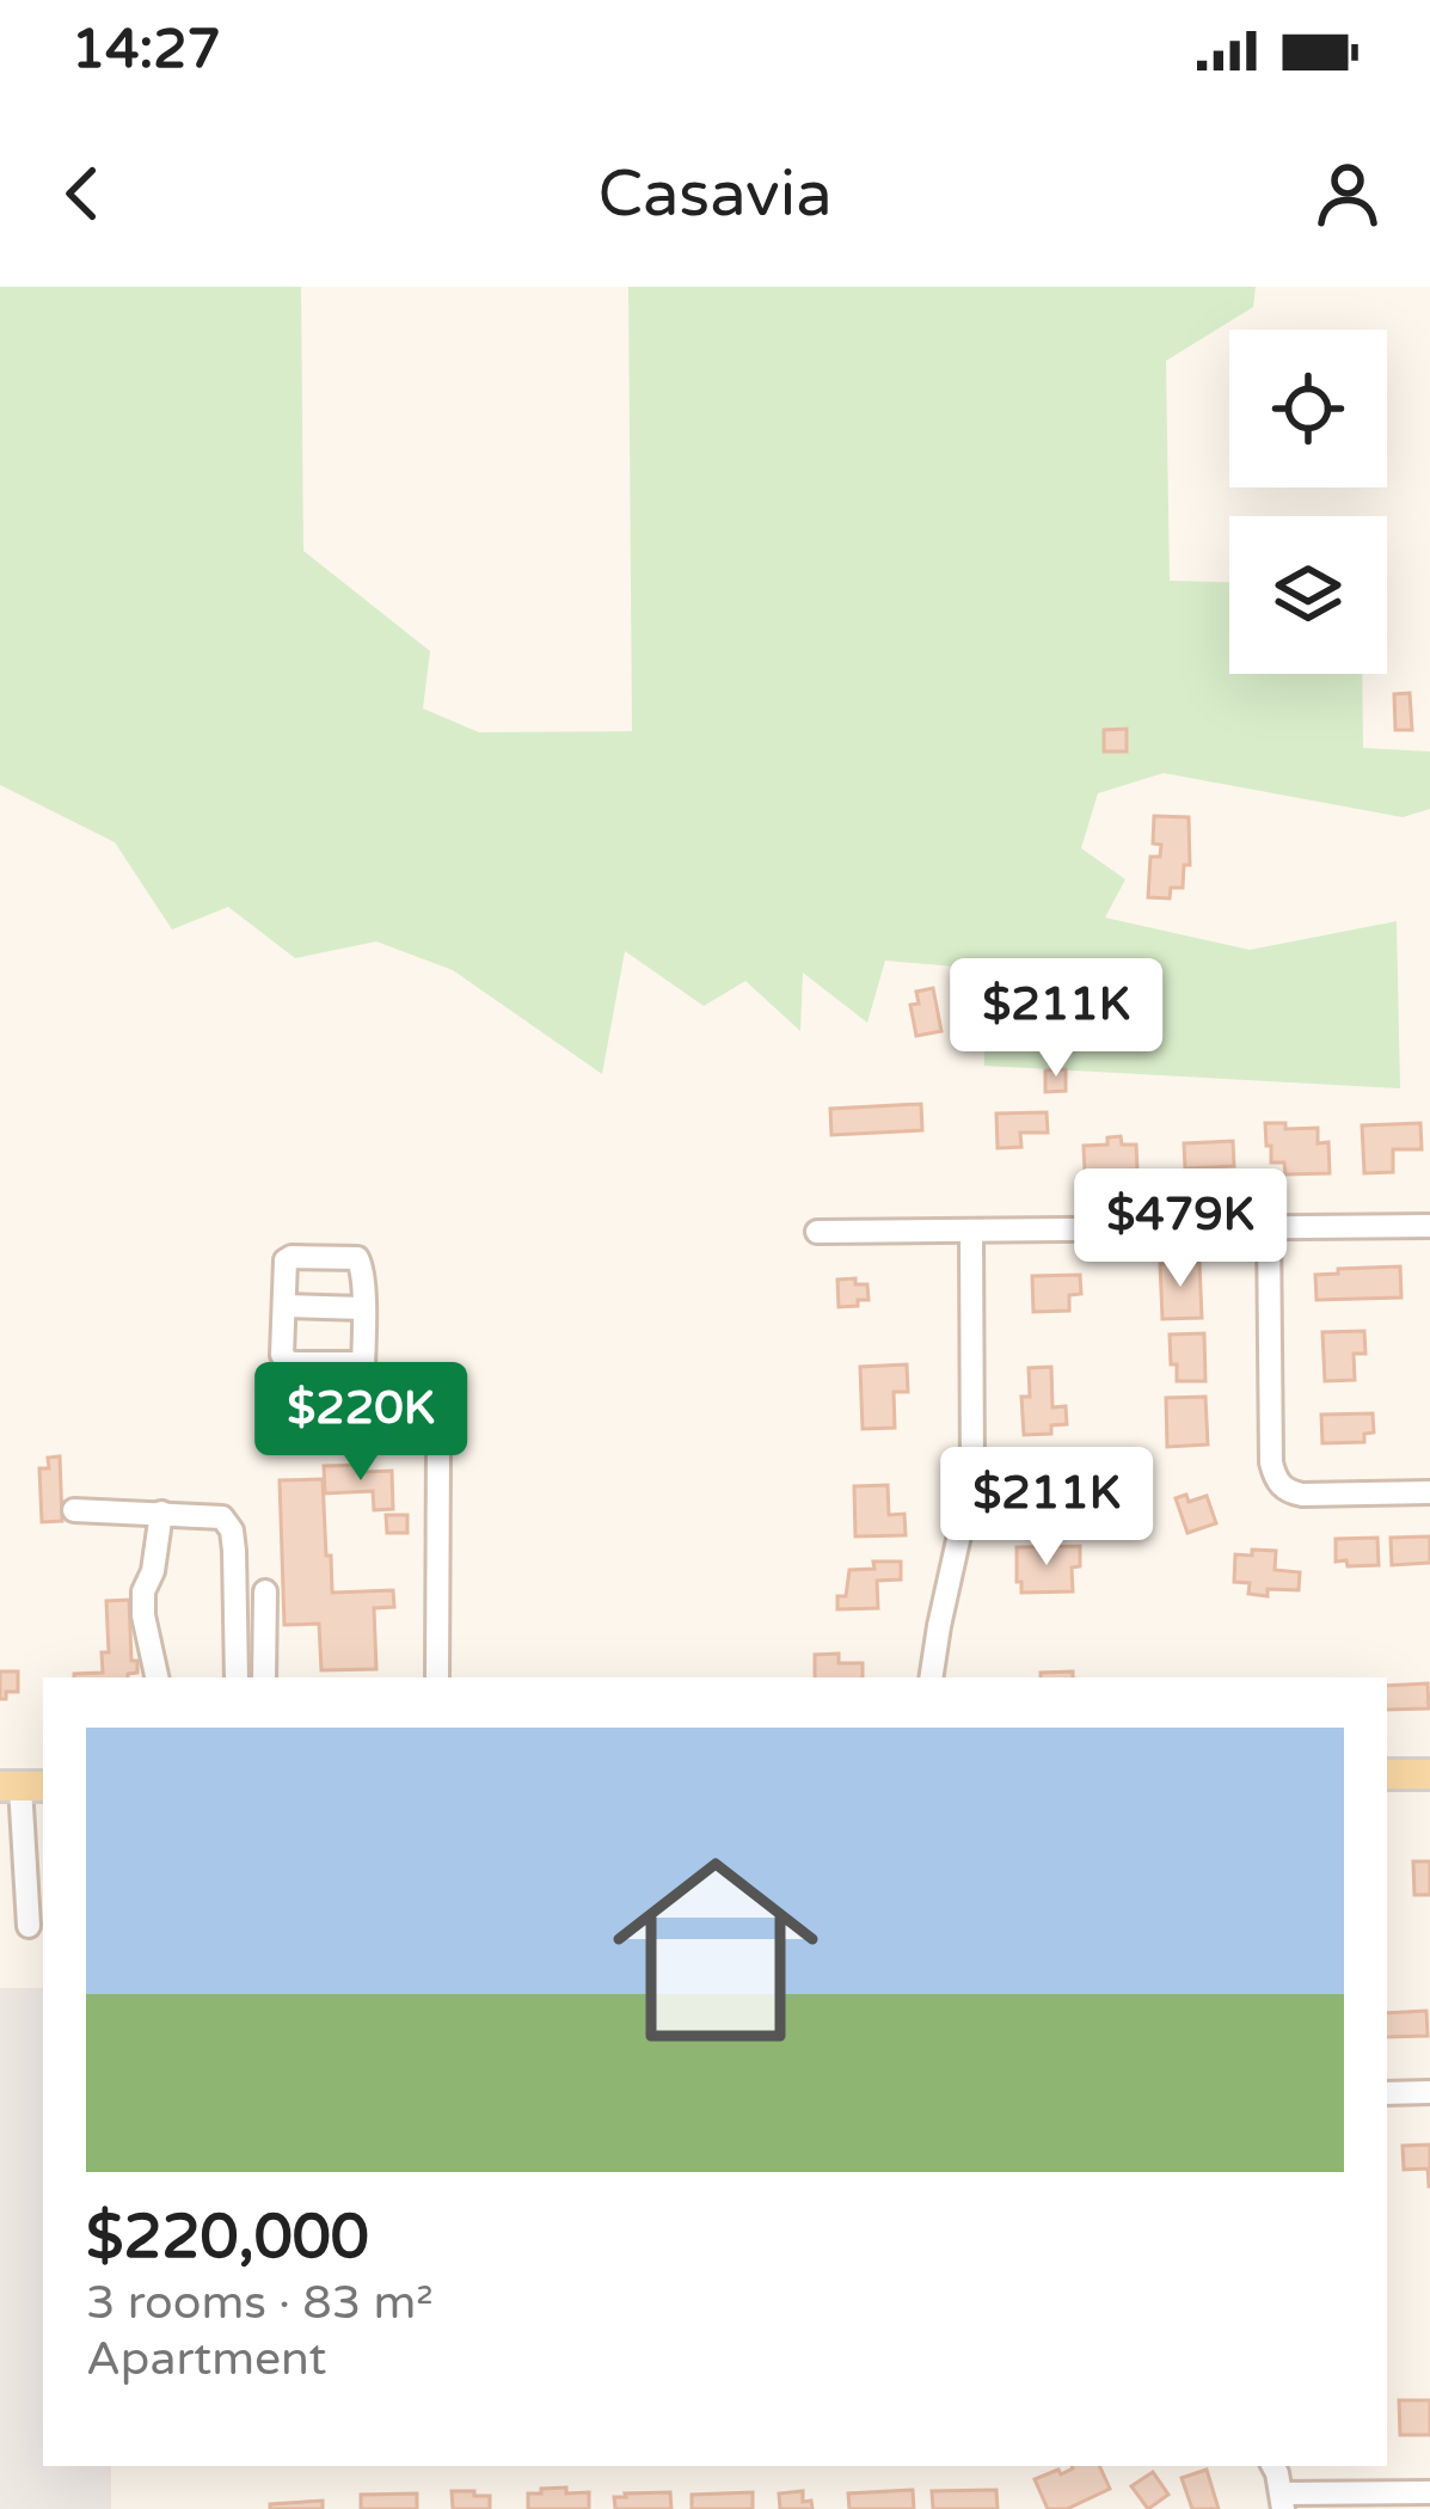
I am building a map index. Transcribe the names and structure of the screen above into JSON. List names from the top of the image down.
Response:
{
  "page": {
    "status": "14:27",
    "header": "Casavia",
    "price": [
      "$211K",
      "$479K",
      "$220K",
      "$211K"
    ],
    "list": [
      {
        "name": "$220,000",
        "note": "3 rooms · 83 m² · Apartment"
      }
    ]
  }
}
